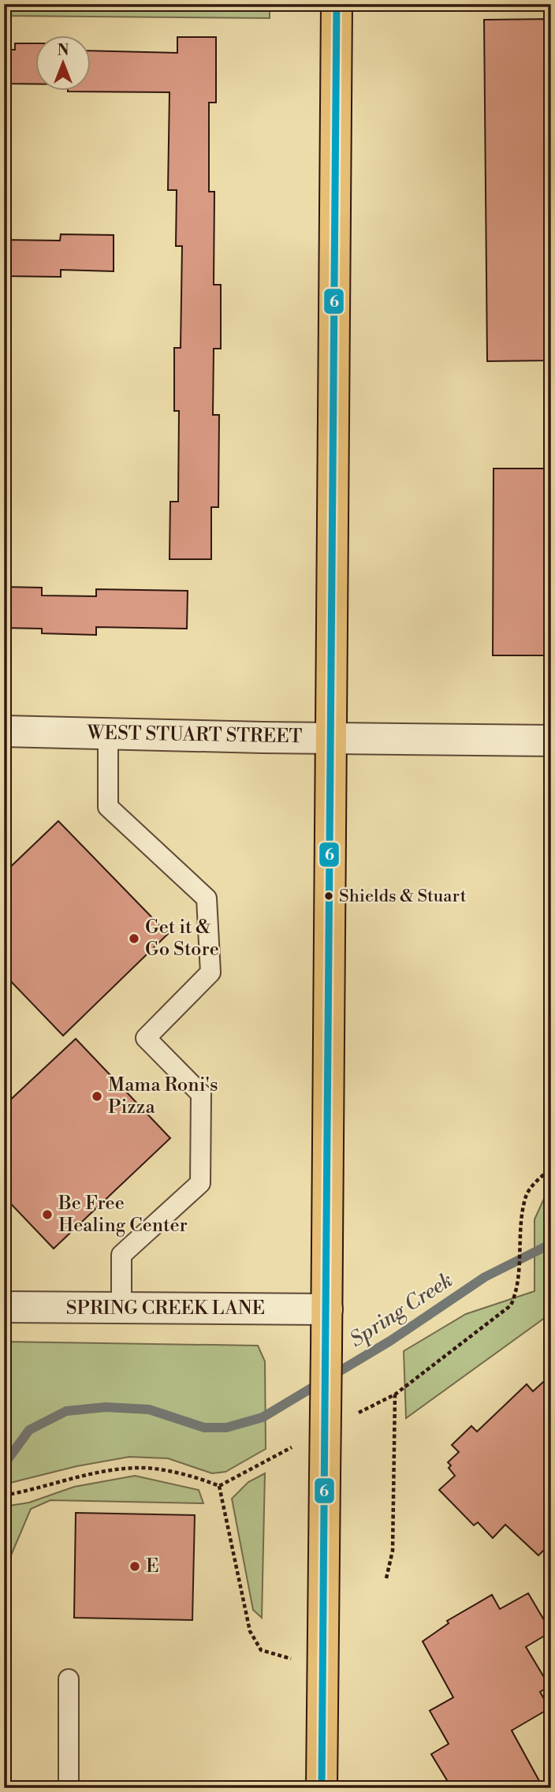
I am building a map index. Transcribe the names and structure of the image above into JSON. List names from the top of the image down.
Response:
{
  "streets": {
    "street": ["WEST STUART STREET", "SPRING CREEK LANE"]
  },
  "water": ["Spring Creek"],
  "places": [
    "Shields & Stuart",
    "Get it & Go Store",
    "Mama Roni's Pizza",
    "Be Free Healing Center",
    "E"
  ],
  "lines": ["transit line 6"],
  "north": "top"
}
